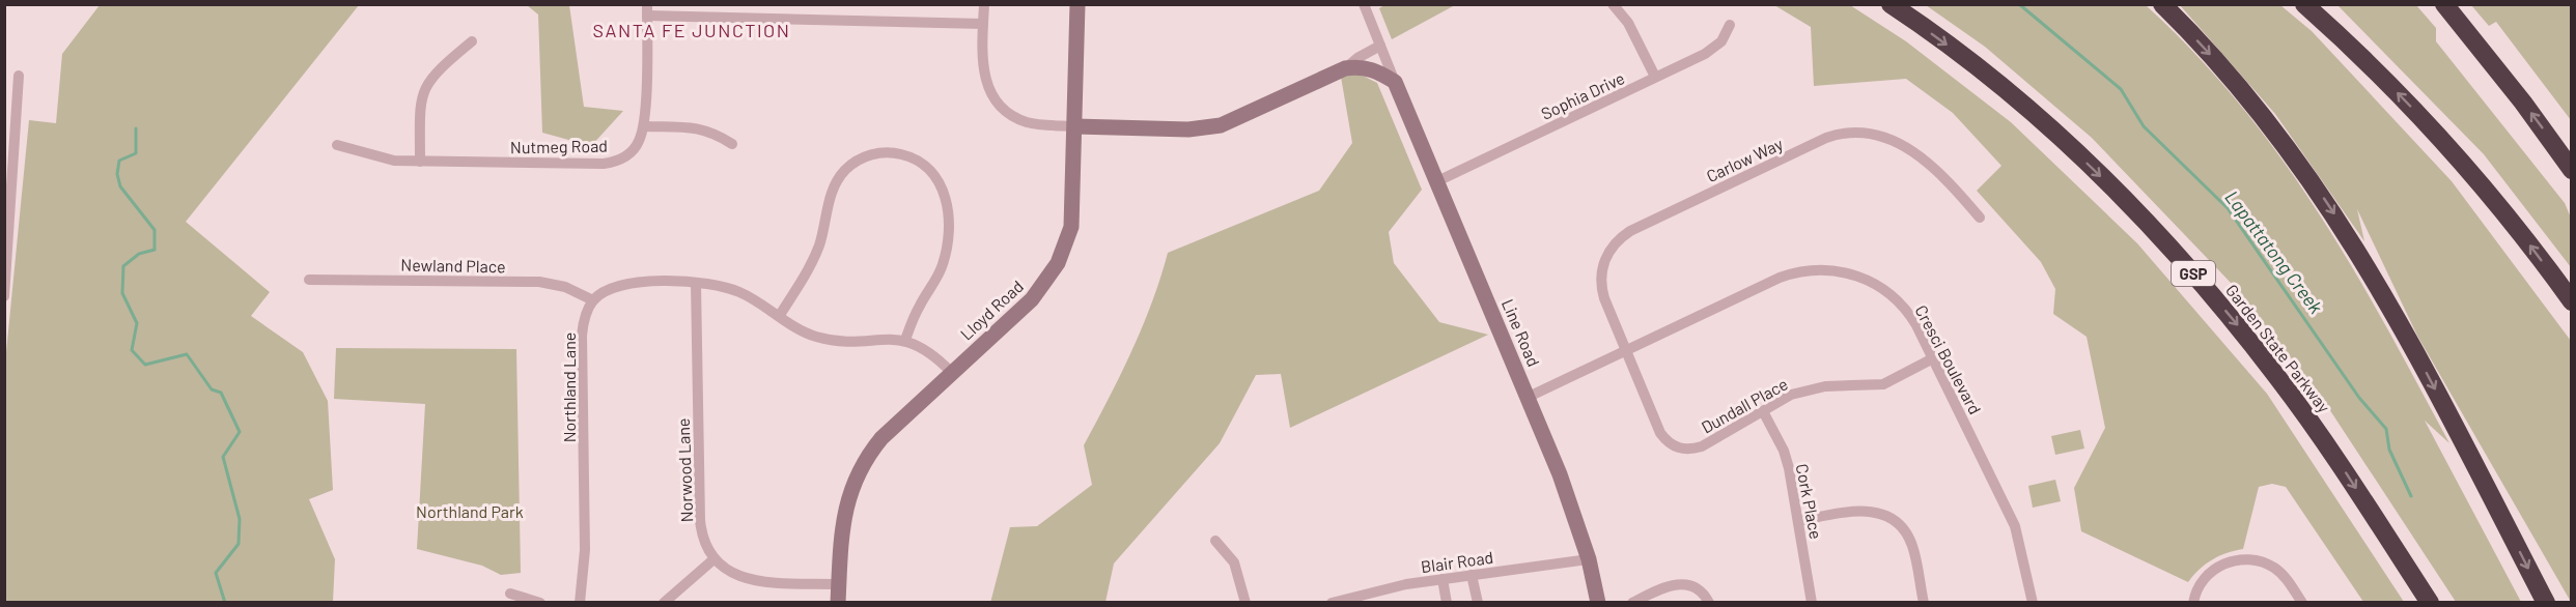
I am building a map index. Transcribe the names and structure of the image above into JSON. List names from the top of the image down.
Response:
{
  "streets": {
    "highway": ["GSP", "Garden State Parkway"],
    "street": [
      "Sophia Drive",
      "Nutmeg Road",
      "Carlow Way",
      "Newland Place",
      "Lloyd Road",
      "Line Road",
      "Cresci Boulevard",
      "Northland Lane",
      "Dundall Place",
      "Norwood Lane",
      "Cork Place",
      "Blair Road"
    ]
  },
  "crossings": [
    ["Sophia Drive", "Line Road"],
    ["Carlow Way", "Cresci Boulevard"],
    ["Carlow Way", "Dundall Place"],
    ["Newland Place", "Northland Lane"],
    ["Line Road", "Cresci Boulevard"],
    ["Line Road", "Blair Road"],
    ["Cresci Boulevard", "Dundall Place"],
    ["Dundall Place", "Cork Place"]
  ],
  "districts": ["SANTA FE JUNCTION"],
  "water": ["Lapattatong Creek"],
  "parks": ["Northland Park"]
}
